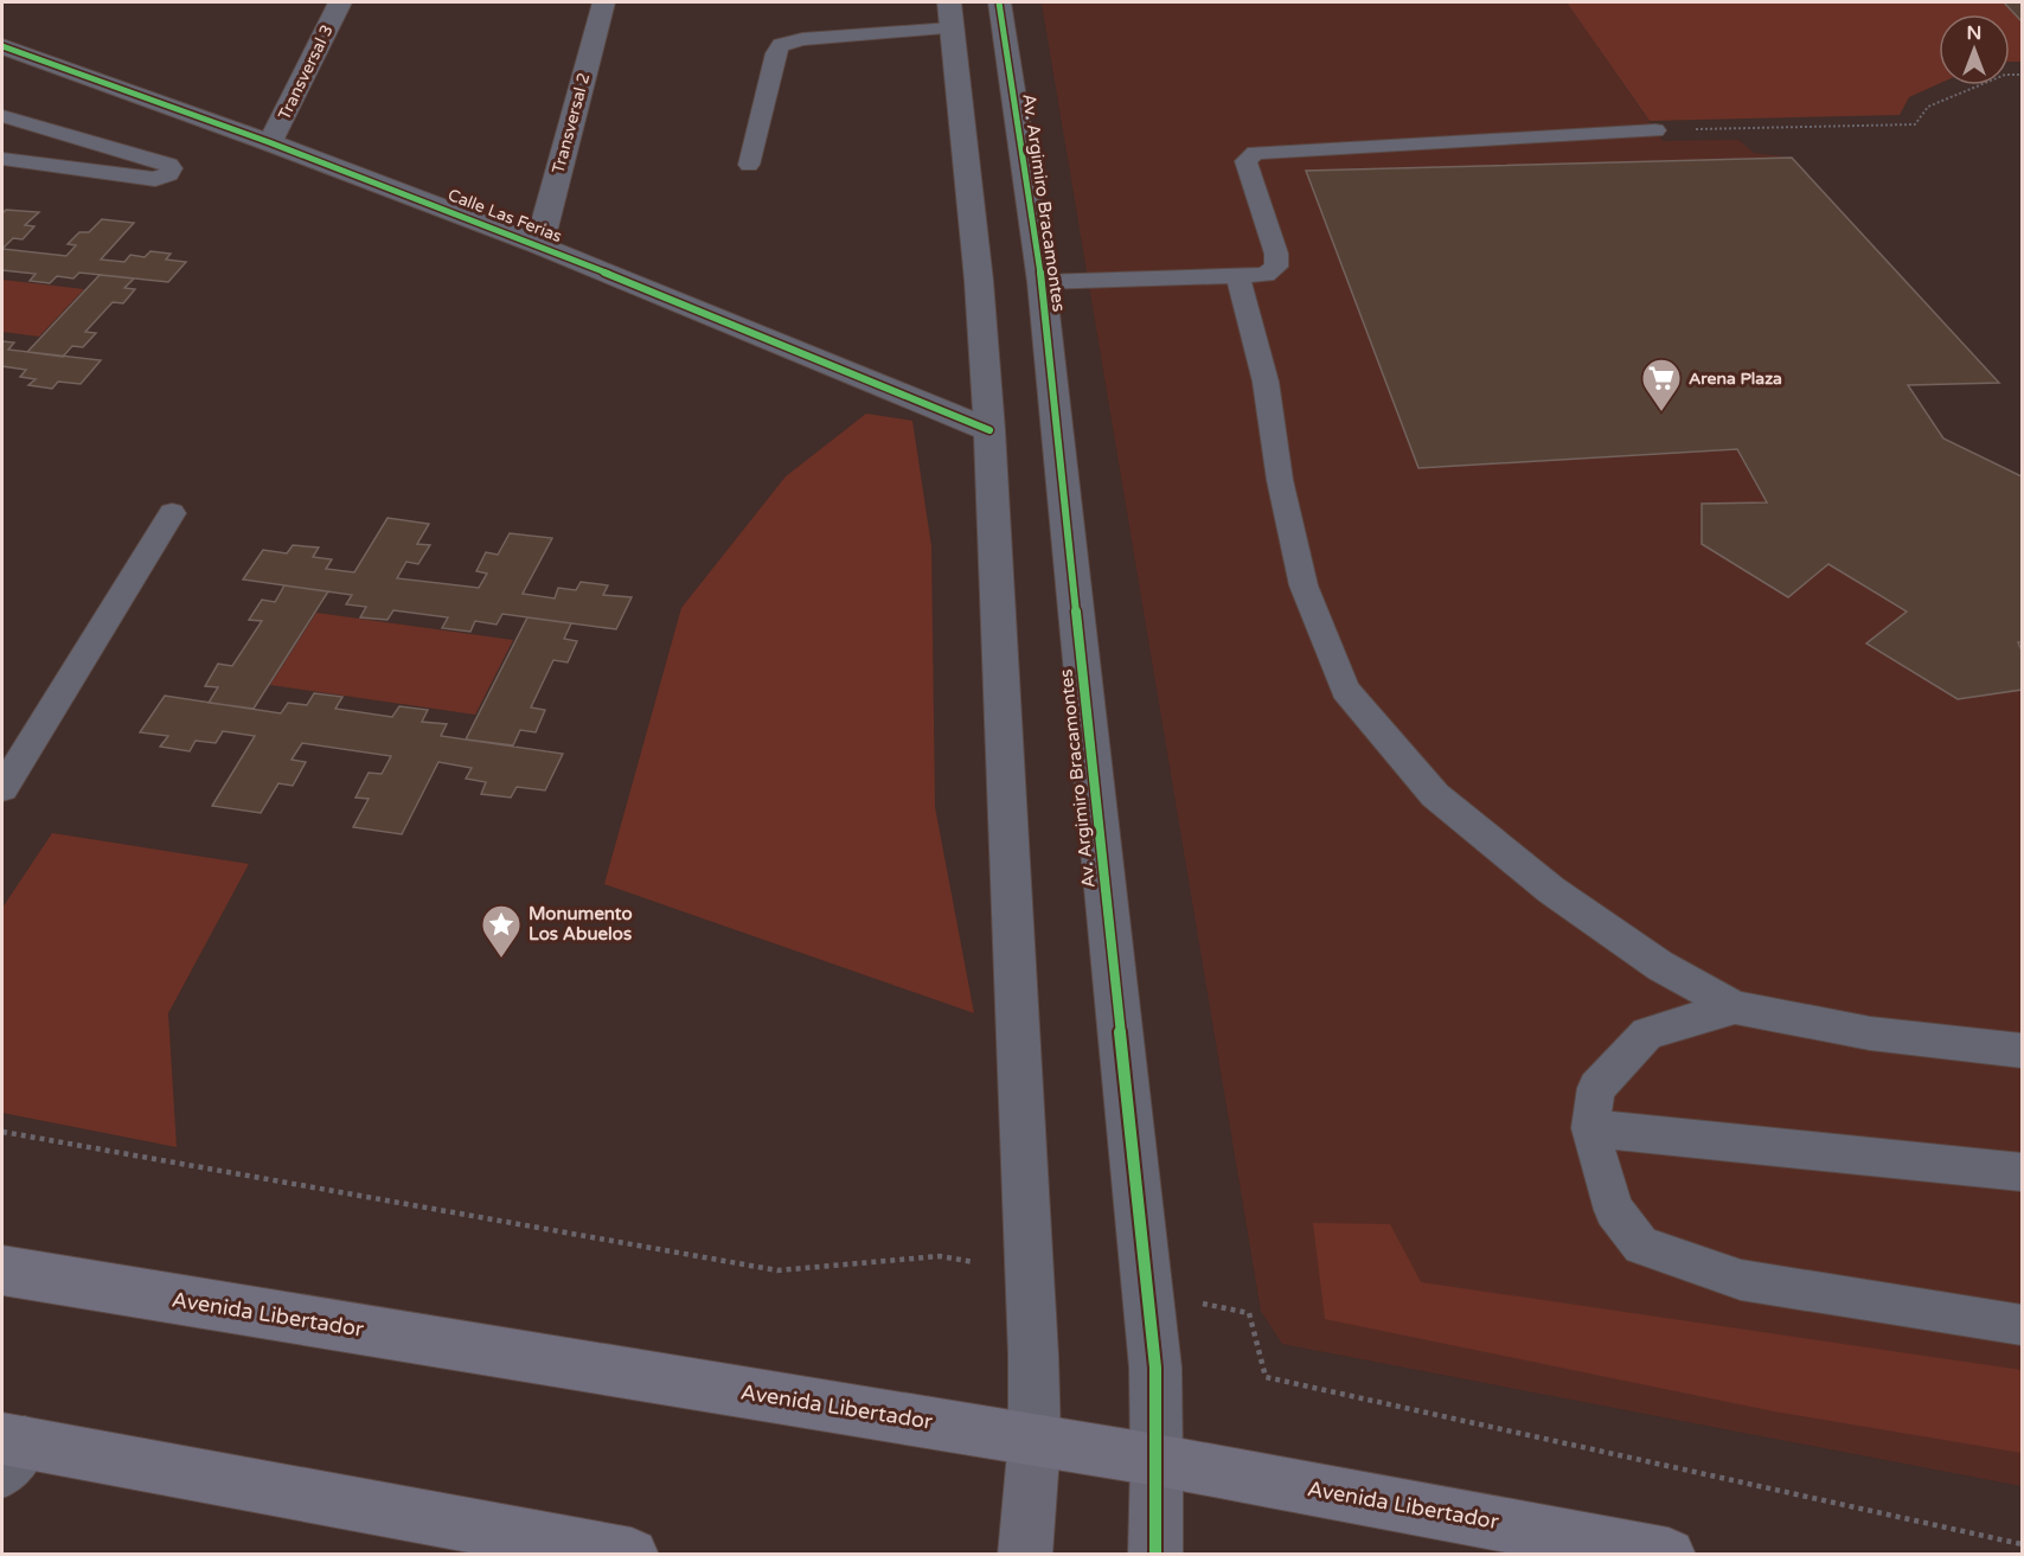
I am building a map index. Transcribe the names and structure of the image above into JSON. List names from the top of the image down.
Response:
{
  "streets": {
    "main road": ["Avenida Libertador"],
    "street": [
      "Transversal 3",
      "Transversal 2",
      "Av. Argimiro Bracamontes",
      "Calle Las Ferias"
    ]
  },
  "crossings": [
    ["Transversal 3", "Calle Las Ferias"],
    ["Transversal 2", "Calle Las Ferias"],
    ["Av. Argimiro Bracamontes", "Avenida Libertador"]
  ],
  "places": {
    "supermarket": ["Arena Plaza"],
    "place": ["Monumento Los Abuelos"]
  },
  "north": "top"
}
